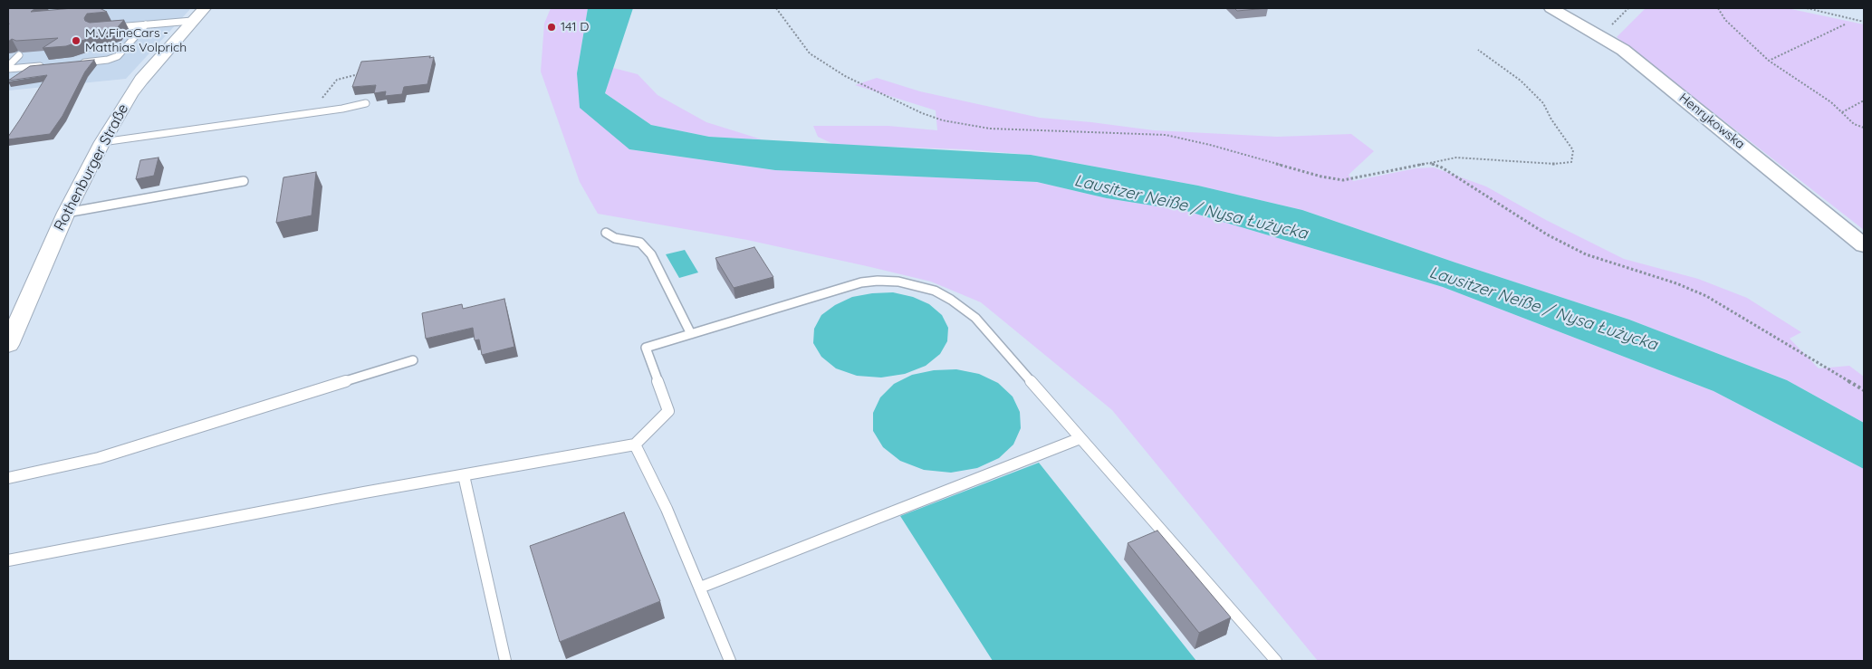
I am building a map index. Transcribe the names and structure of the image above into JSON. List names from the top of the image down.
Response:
{
  "streets": {
    "main road": ["Henrykowska"],
    "street": ["Rothenburger Straße"]
  },
  "water": ["Lausitzer Neiße / Nysa Łużycka"],
  "places": ["141 D", "M.V.FineCars - Matthias Volprich"]
}
